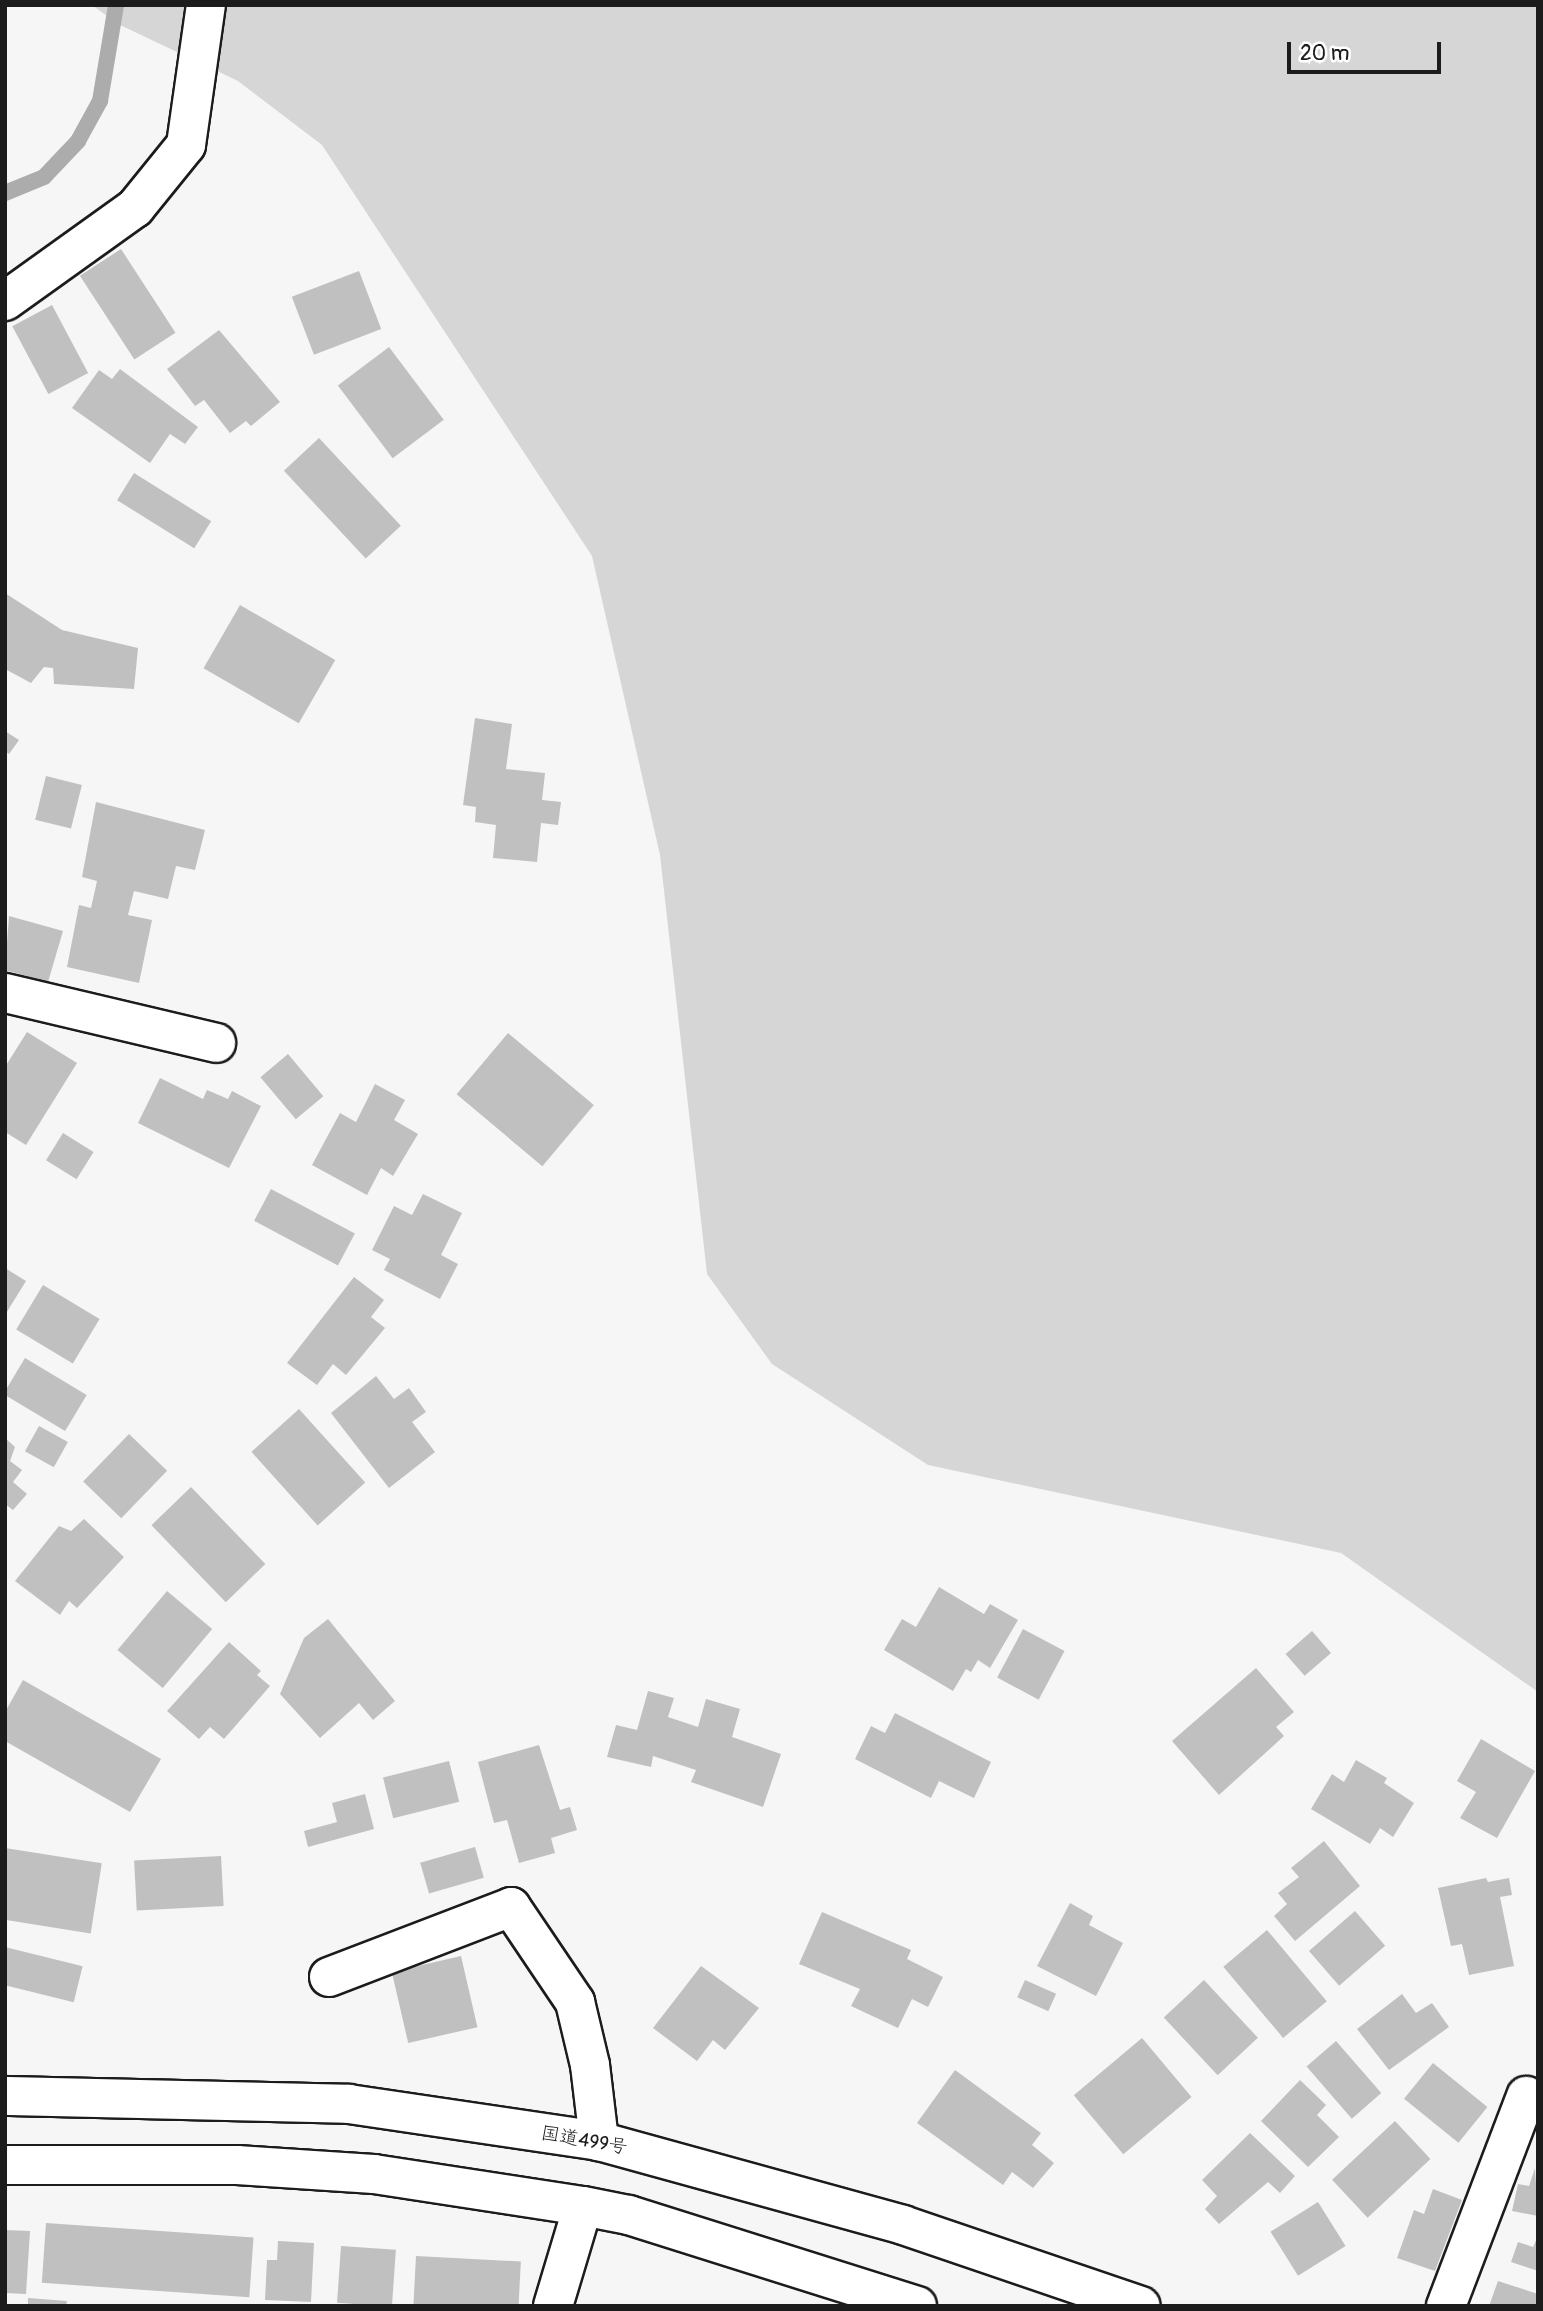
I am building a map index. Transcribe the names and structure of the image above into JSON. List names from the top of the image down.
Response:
{
  "streets": {
    "main road": ["国道499号"]
  },
  "scale_bar": "20 m"
}
